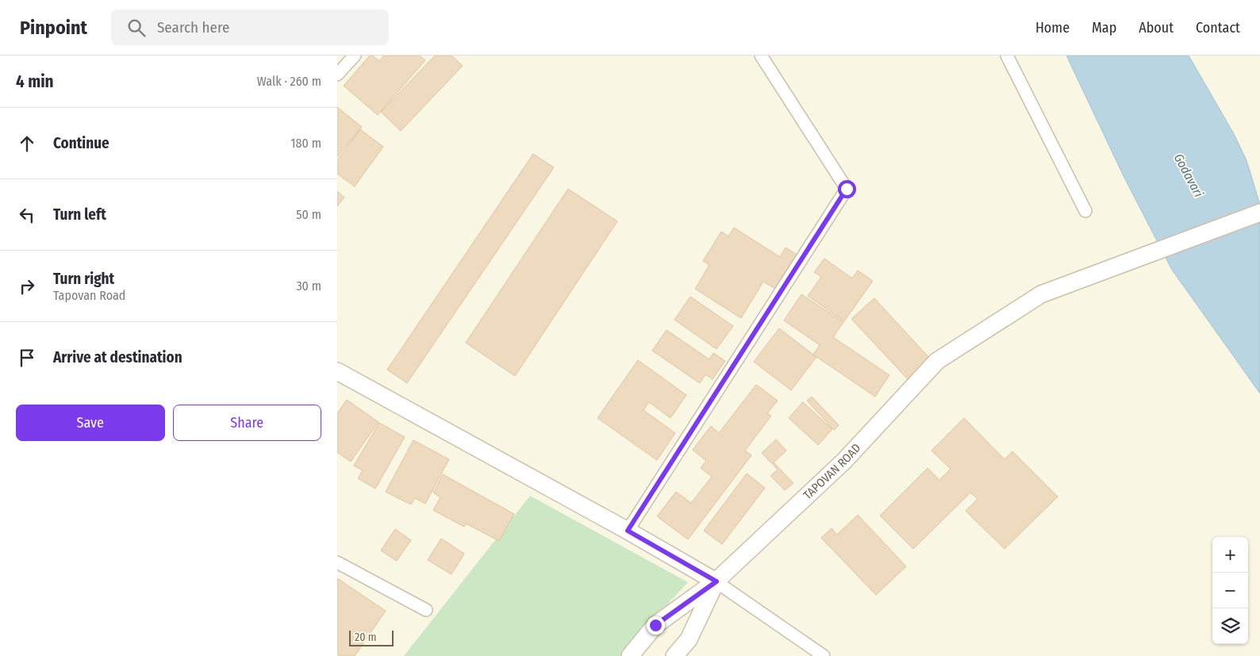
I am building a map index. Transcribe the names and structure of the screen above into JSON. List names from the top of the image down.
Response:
{
  "streets": {
    "main road": ["TAPOVAN ROAD"]
  },
  "water": ["Godavari"],
  "scale_bar": "20 m",
  "page": {
    "header": "Pinpoint",
    "search": "Search here",
    "nav": [
      "Home",
      "Map",
      "About",
      "Contact"
    ],
    "heading": ["4 min", "Walk · 260 m"],
    "list": [
      ["Continue", "180 m"],
      ["Turn left", "50 m"],
      ["Turn right", "Tapovan Road", "30 m"],
      "Arrive at destination"
    ],
    "buttons": ["Save", "Share"],
    "map_buttons": ["+", "−"],
    "scale": "20 m"
  }
}
